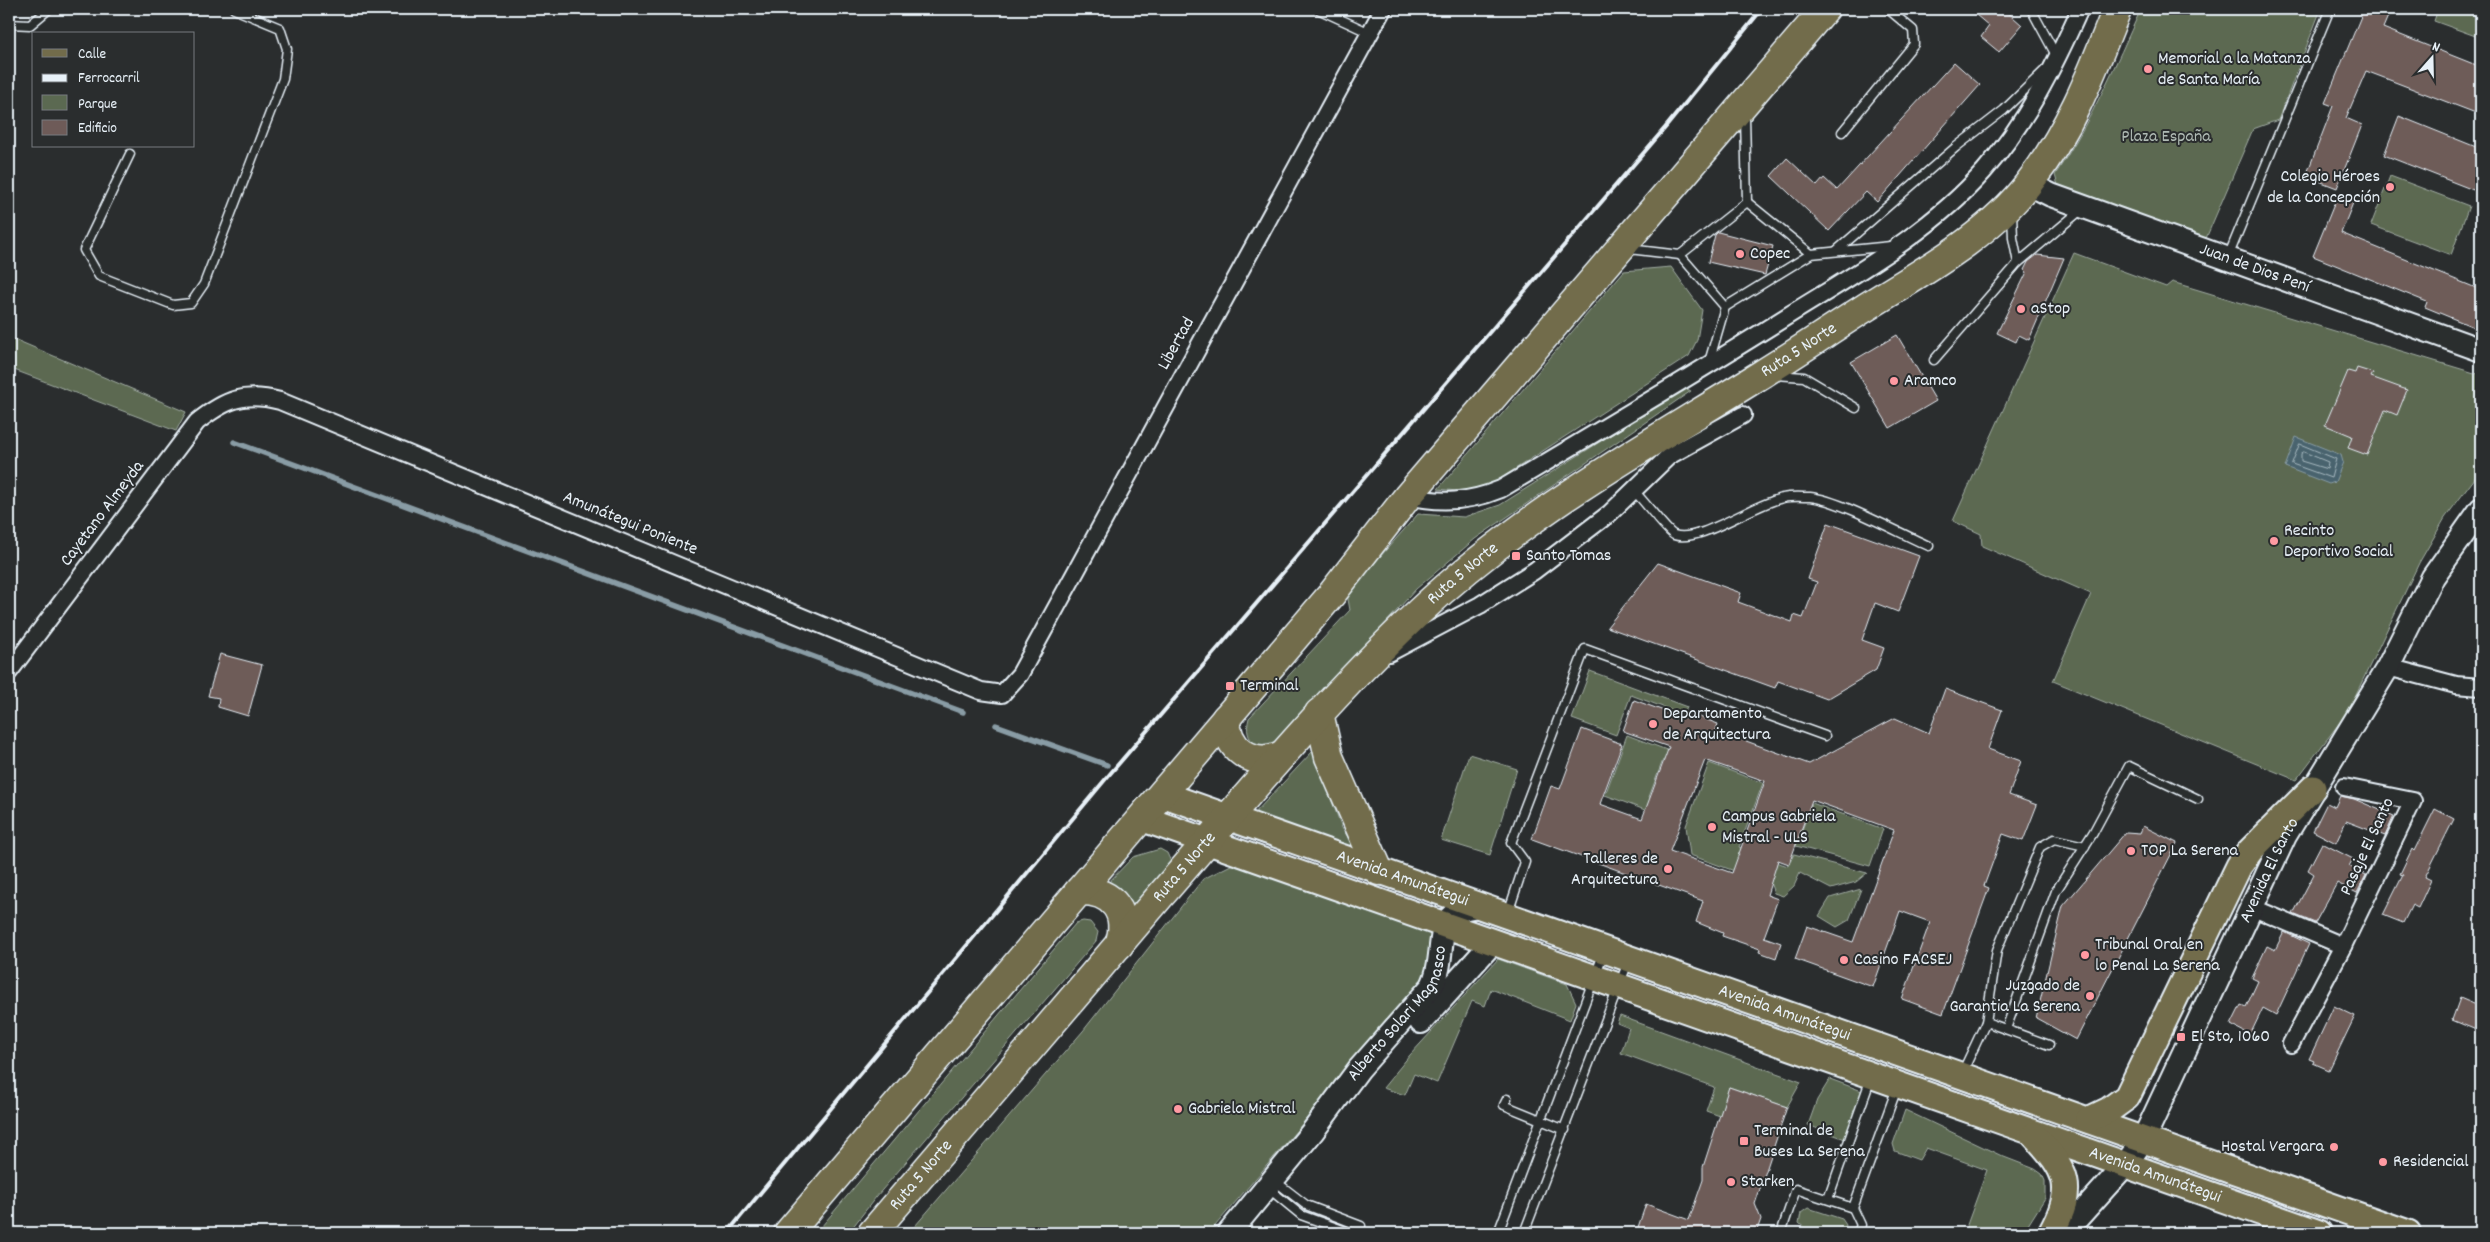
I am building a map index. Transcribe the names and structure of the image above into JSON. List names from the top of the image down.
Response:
{
  "streets": {
    "highway": ["Ruta 5 Norte"],
    "main road": ["Avenida Amunátegui"],
    "street": [
      "Juan de Dios Pení",
      "Libertad",
      "Cayetano Almeyda",
      "Amunátegui Poniente",
      "Pasaje El Santo",
      "Avenida El Santo",
      "Alberto Solari Magnasco"
    ]
  },
  "crossings": [
    ["Juan de Dios Pení", "Ruta 5 Norte"],
    ["Libertad", "Amunátegui Poniente"],
    ["Ruta 5 Norte", "Avenida Amunátegui"],
    ["Cayetano Almeyda", "Amunátegui Poniente"],
    ["Avenida El Santo", "Avenida Amunátegui"],
    ["Avenida Amunátegui", "Alberto Solari Magnasco"]
  ],
  "parks": ["Plaza España"],
  "places": {
    "other": [
      "Memorial a la Matanza de Santa María",
      "Colegio Héroes de la Concepción",
      "Copec",
      "aStop",
      "Aramco",
      "Recinto Deportivo Social",
      "Departamento de Arquitectura",
      "Campus Gabriela Mistral - ULS",
      "TOP La Serena",
      "Talleres de Arquitectura",
      "Tribunal Oral en lo Penal La Serena",
      "Casino FACSEJ",
      "Juzgado de Garantia La Serena",
      "Gabriela Mistral",
      "Hostal Vergara",
      "Residencial",
      "Starken"
    ],
    "transit": [
      "Santo Tomas",
      "Terminal",
      "El Sto, 1060",
      "Terminal de Buses La Serena"
    ]
  },
  "legend": [
    "Calle",
    "Ferrocarril",
    "Parque",
    "Edificio"
  ],
  "north": "top"
}
